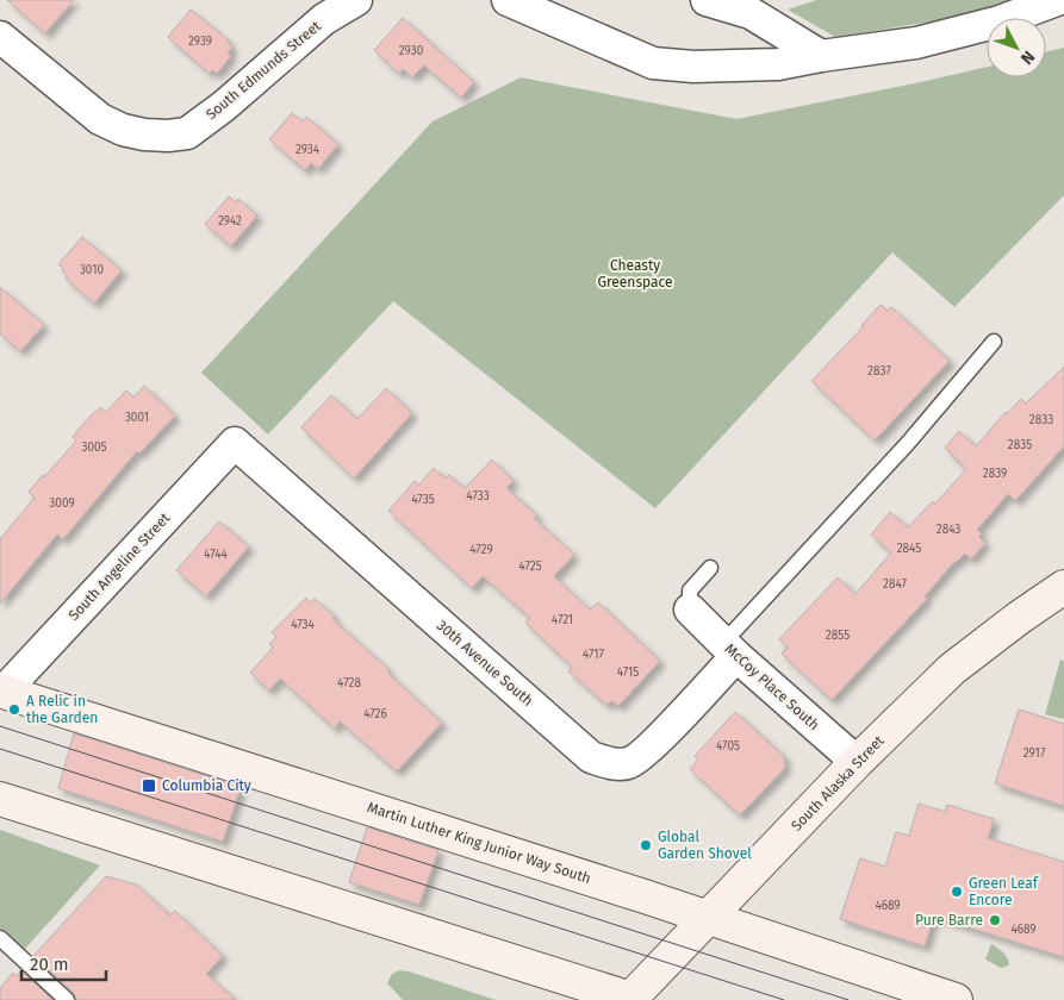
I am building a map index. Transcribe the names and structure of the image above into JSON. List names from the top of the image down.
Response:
{
  "streets": {
    "main road": ["South Alaska Street", "Martin Luther King Junior Way South"],
    "street": [
      "South Edmunds Street",
      "South Angeline Street",
      "30th Avenue South",
      "McCoy Place South"
    ]
  },
  "crossings": [
    ["South Angeline Street", "30th Avenue South"],
    ["South Angeline Street", "Martin Luther King Junior Way South"],
    ["30th Avenue South", "McCoy Place South"],
    ["McCoy Place South", "South Alaska Street"],
    ["South Alaska Street", "Martin Luther King Junior Way South"]
  ],
  "parks": ["Cheasty Greenspace"],
  "places": {
    "other": [
      "A Relic in the Garden",
      "Global Garden Shovel",
      "Green Leaf Encore",
      "Pure Barre"
    ],
    "transit": ["Columbia City"]
  },
  "house_numbers": [
    "2939",
    "2930",
    "2934",
    "2942",
    "3010",
    "2837",
    "3001",
    "2833",
    "2835",
    "3005",
    "2839",
    "4733",
    "4735",
    "3009",
    "2843",
    "2845",
    "4729",
    "4744",
    "4725",
    "2847",
    "4721",
    "4734",
    "2855",
    "4717",
    "4715",
    "4728",
    "4726",
    "4705",
    "2917",
    "4689",
    "4689"
  ],
  "scale_bar": "20 m",
  "north": "bottom right"
}
